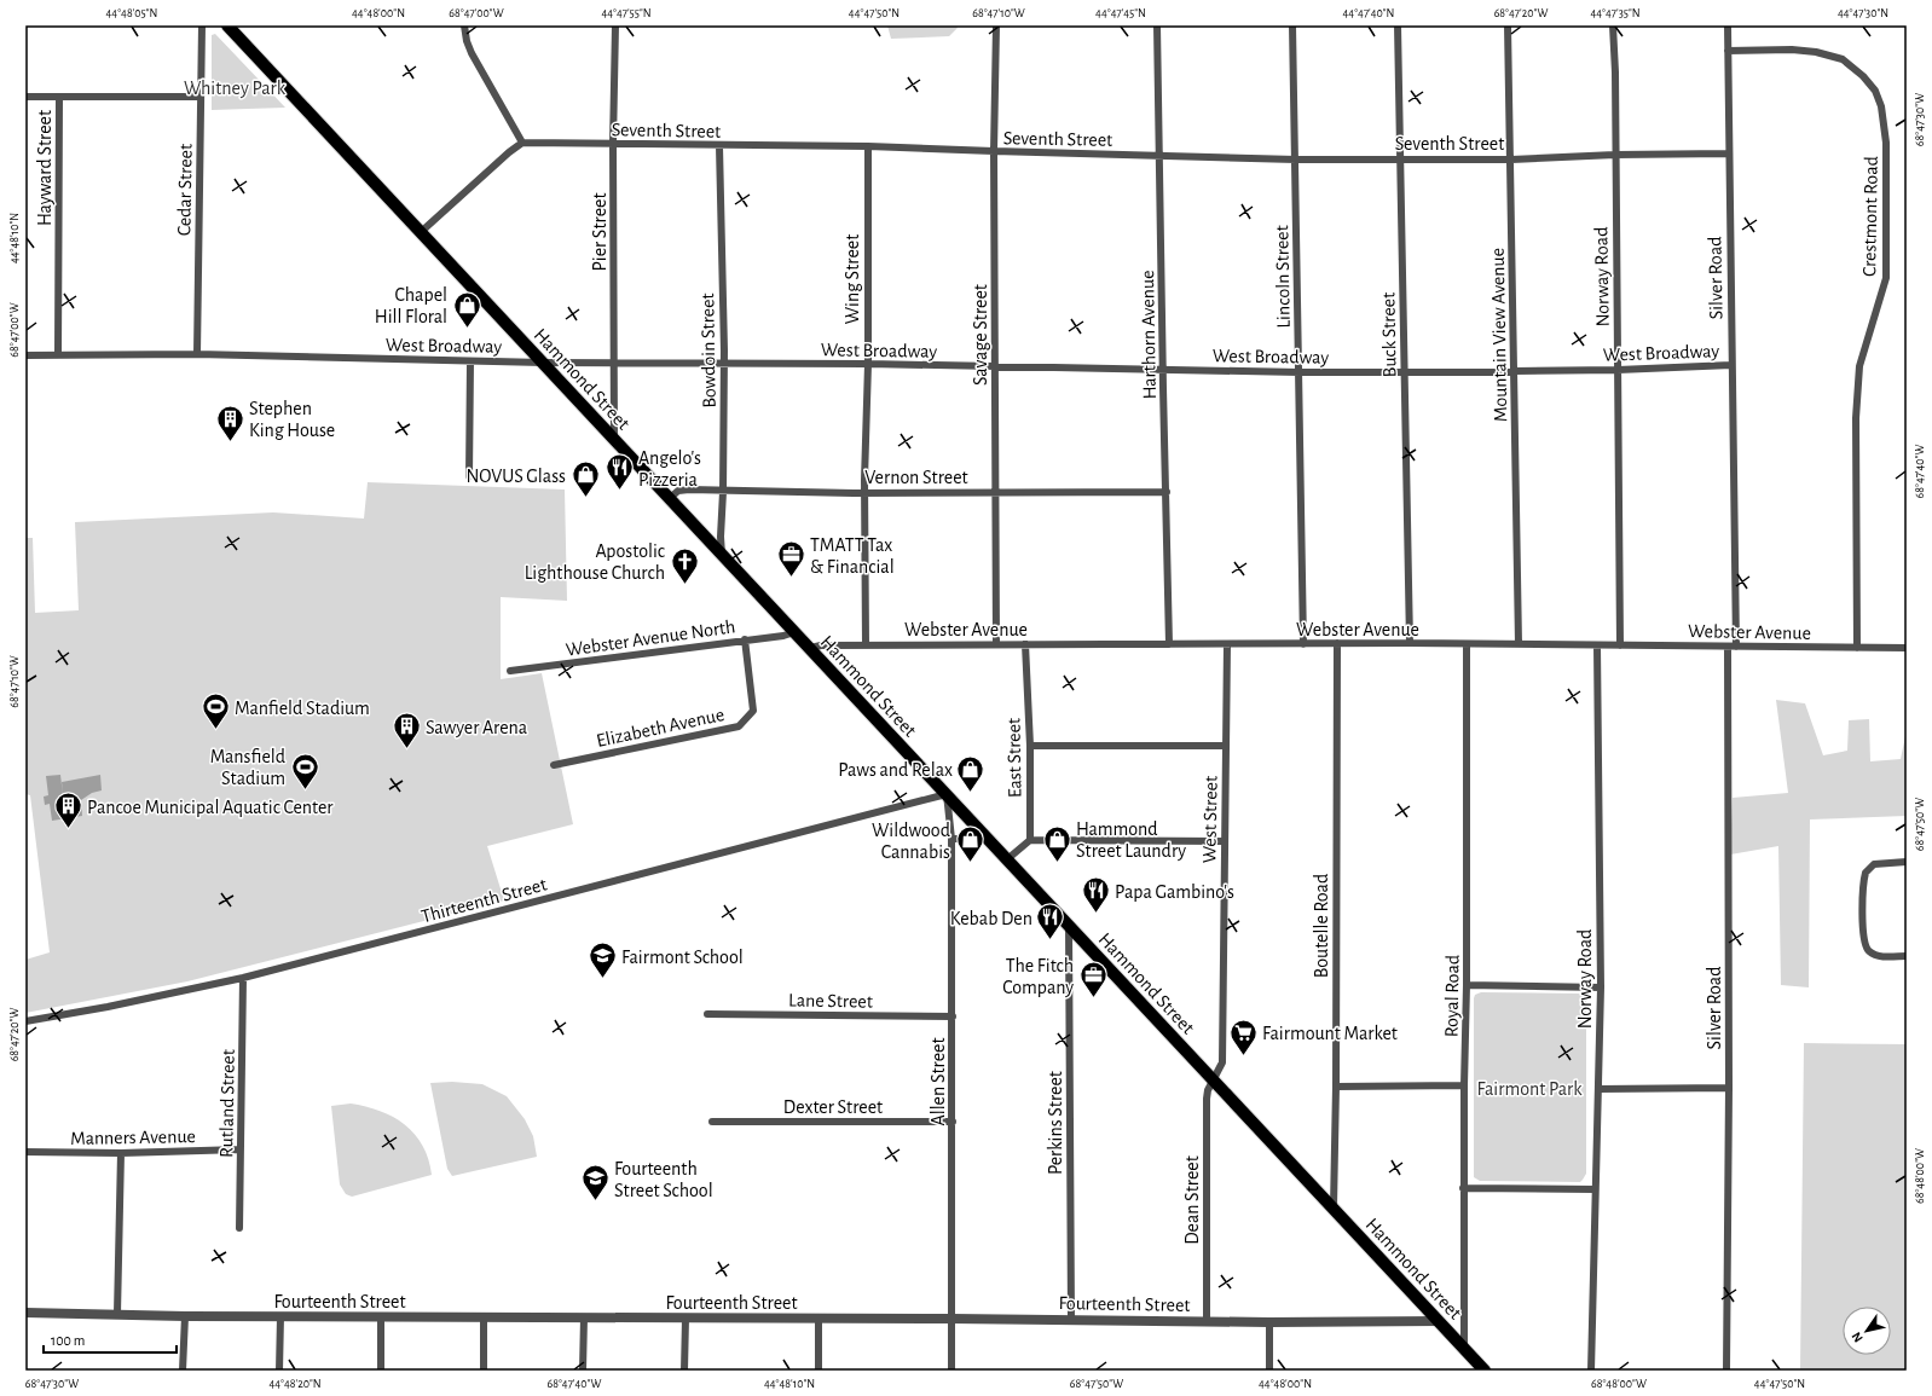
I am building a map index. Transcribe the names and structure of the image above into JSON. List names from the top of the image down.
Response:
{
  "streets": {
    "main road": ["Hammond Street"],
    "street": [
      "Seventh Street",
      "Hayward Street",
      "Cedar Street",
      "Crestmont Road",
      "Pier Street",
      "Lincoln Street",
      "Norway Road",
      "Silver Road",
      "Wing Street",
      "Savage Street",
      "Harthorn Avenue",
      "Buck Street",
      "Mountain View Avenue",
      "West Broadway",
      "Bowdoin Street",
      "Vernon Street",
      "Webster Avenue",
      "Webster Avenue North",
      "Elizabeth Avenue",
      "East Street",
      "West Street",
      "Thirteenth Street",
      "Boutelle Road",
      "Royal Road",
      "Lane Street",
      "Allen Street",
      "Rutland Street",
      "Dexter Street",
      "Perkins Street",
      "Manners Avenue",
      "Dean Street",
      "Fourteenth Street"
    ]
  },
  "crossings": [
    ["Seventh Street", "Pier Street"],
    ["Seventh Street", "Lincoln Street"],
    ["Seventh Street", "Norway Road"],
    ["Seventh Street", "Silver Road"],
    ["Seventh Street", "Wing Street"],
    ["Seventh Street", "Savage Street"],
    ["Seventh Street", "Harthorn Avenue"],
    ["Seventh Street", "Buck Street"],
    ["Seventh Street", "Mountain View Avenue"],
    ["Seventh Street", "Bowdoin Street"],
    ["Hayward Street", "West Broadway"],
    ["Cedar Street", "West Broadway"],
    ["Crestmont Road", "Silver Road"],
    ["Crestmont Road", "Webster Avenue"],
    ["Pier Street", "West Broadway"],
    ["Pier Street", "Hammond Street"],
    ["Lincoln Street", "West Broadway"],
    ["Lincoln Street", "Webster Avenue"],
    ["Norway Road", "West Broadway"],
    ["Norway Road", "Webster Avenue"],
    ["Silver Road", "West Broadway"],
    ["Silver Road", "Webster Avenue"],
    ["Wing Street", "West Broadway"],
    ["Wing Street", "Vernon Street"],
    ["Wing Street", "Webster Avenue"],
    ["Savage Street", "West Broadway"],
    ["Savage Street", "Vernon Street"],
    ["Savage Street", "Webster Avenue"],
    ["Harthorn Avenue", "West Broadway"],
    ["Harthorn Avenue", "Vernon Street"],
    ["Harthorn Avenue", "Webster Avenue"],
    ["Buck Street", "West Broadway"],
    ["Buck Street", "Webster Avenue"],
    ["Mountain View Avenue", "West Broadway"],
    ["Mountain View Avenue", "Webster Avenue"],
    ["West Broadway", "Bowdoin Street"],
    ["West Broadway", "Hammond Street"],
    ["Bowdoin Street", "Hammond Street"],
    ["Bowdoin Street", "Vernon Street"],
    ["Hammond Street", "Vernon Street"],
    ["Hammond Street", "Webster Avenue"],
    ["Hammond Street", "Webster Avenue North"],
    ["Hammond Street", "West Street"],
    ["Hammond Street", "Thirteenth Street"],
    ["Hammond Street", "Boutelle Road"],
    ["Hammond Street", "Royal Road"],
    ["Hammond Street", "Allen Street"],
    ["Hammond Street", "Perkins Street"],
    ["Hammond Street", "Dean Street"],
    ["Hammond Street", "Fourteenth Street"],
    ["Webster Avenue", "East Street"],
    ["Webster Avenue", "West Street"],
    ["Webster Avenue", "Boutelle Road"],
    ["Webster Avenue", "Royal Road"],
    ["Webster Avenue North", "Elizabeth Avenue"],
    ["West Street", "Dean Street"],
    ["Thirteenth Street", "Allen Street"],
    ["Thirteenth Street", "Rutland Street"],
    ["Lane Street", "Allen Street"],
    ["Allen Street", "Dexter Street"],
    ["Allen Street", "Fourteenth Street"],
    ["Rutland Street", "Manners Avenue"],
    ["Perkins Street", "Fourteenth Street"],
    ["Dean Street", "Fourteenth Street"]
  ],
  "parks": ["Whitney Park", "Fairmont Park"],
  "places": {
    "shop": [
      "Chapel Hill Floral",
      "NOVUS Glass",
      "Paws and Relax",
      "Hammond Street Laundry",
      "Wildwood Cannabis"
    ],
    "building": ["Stephen King House", "Sawyer Arena", "Pancoe Municipal Aquatic Center"],
    "restaurant": ["Angelo's Pizzeria", "Papa Gambino's", "Kebab Den"],
    "office": ["TMATT Tax & Financial", "The Fitch Company"],
    "church": ["Apostolic Lighthouse Church"],
    "sports": ["Manfield Stadium", "Mansfield Stadium"],
    "school or university": ["Fairmont School", "Fourteenth Street School"],
    "supermarket": ["Fairmount Market"]
  },
  "scale_bar": "100 m",
  "north": "bottom left",
  "coordinates": [
    "44°48'05\"N",
    "44°48'00\"N",
    "68°47'00\"W",
    "44°47'55\"N",
    "44°47'50\"N",
    "68°47'10\"W",
    "44°47'45\"N",
    "44°47'40\"N",
    "68°47'20\"W",
    "44°47'35\"N",
    "44°47'30\"N",
    "68°47'30\"W",
    "44°48'10\"N",
    "68°47'40\"W",
    "68°47'50\"W",
    "68°48'00\"W",
    "44°48'20\"N"
  ]
}
